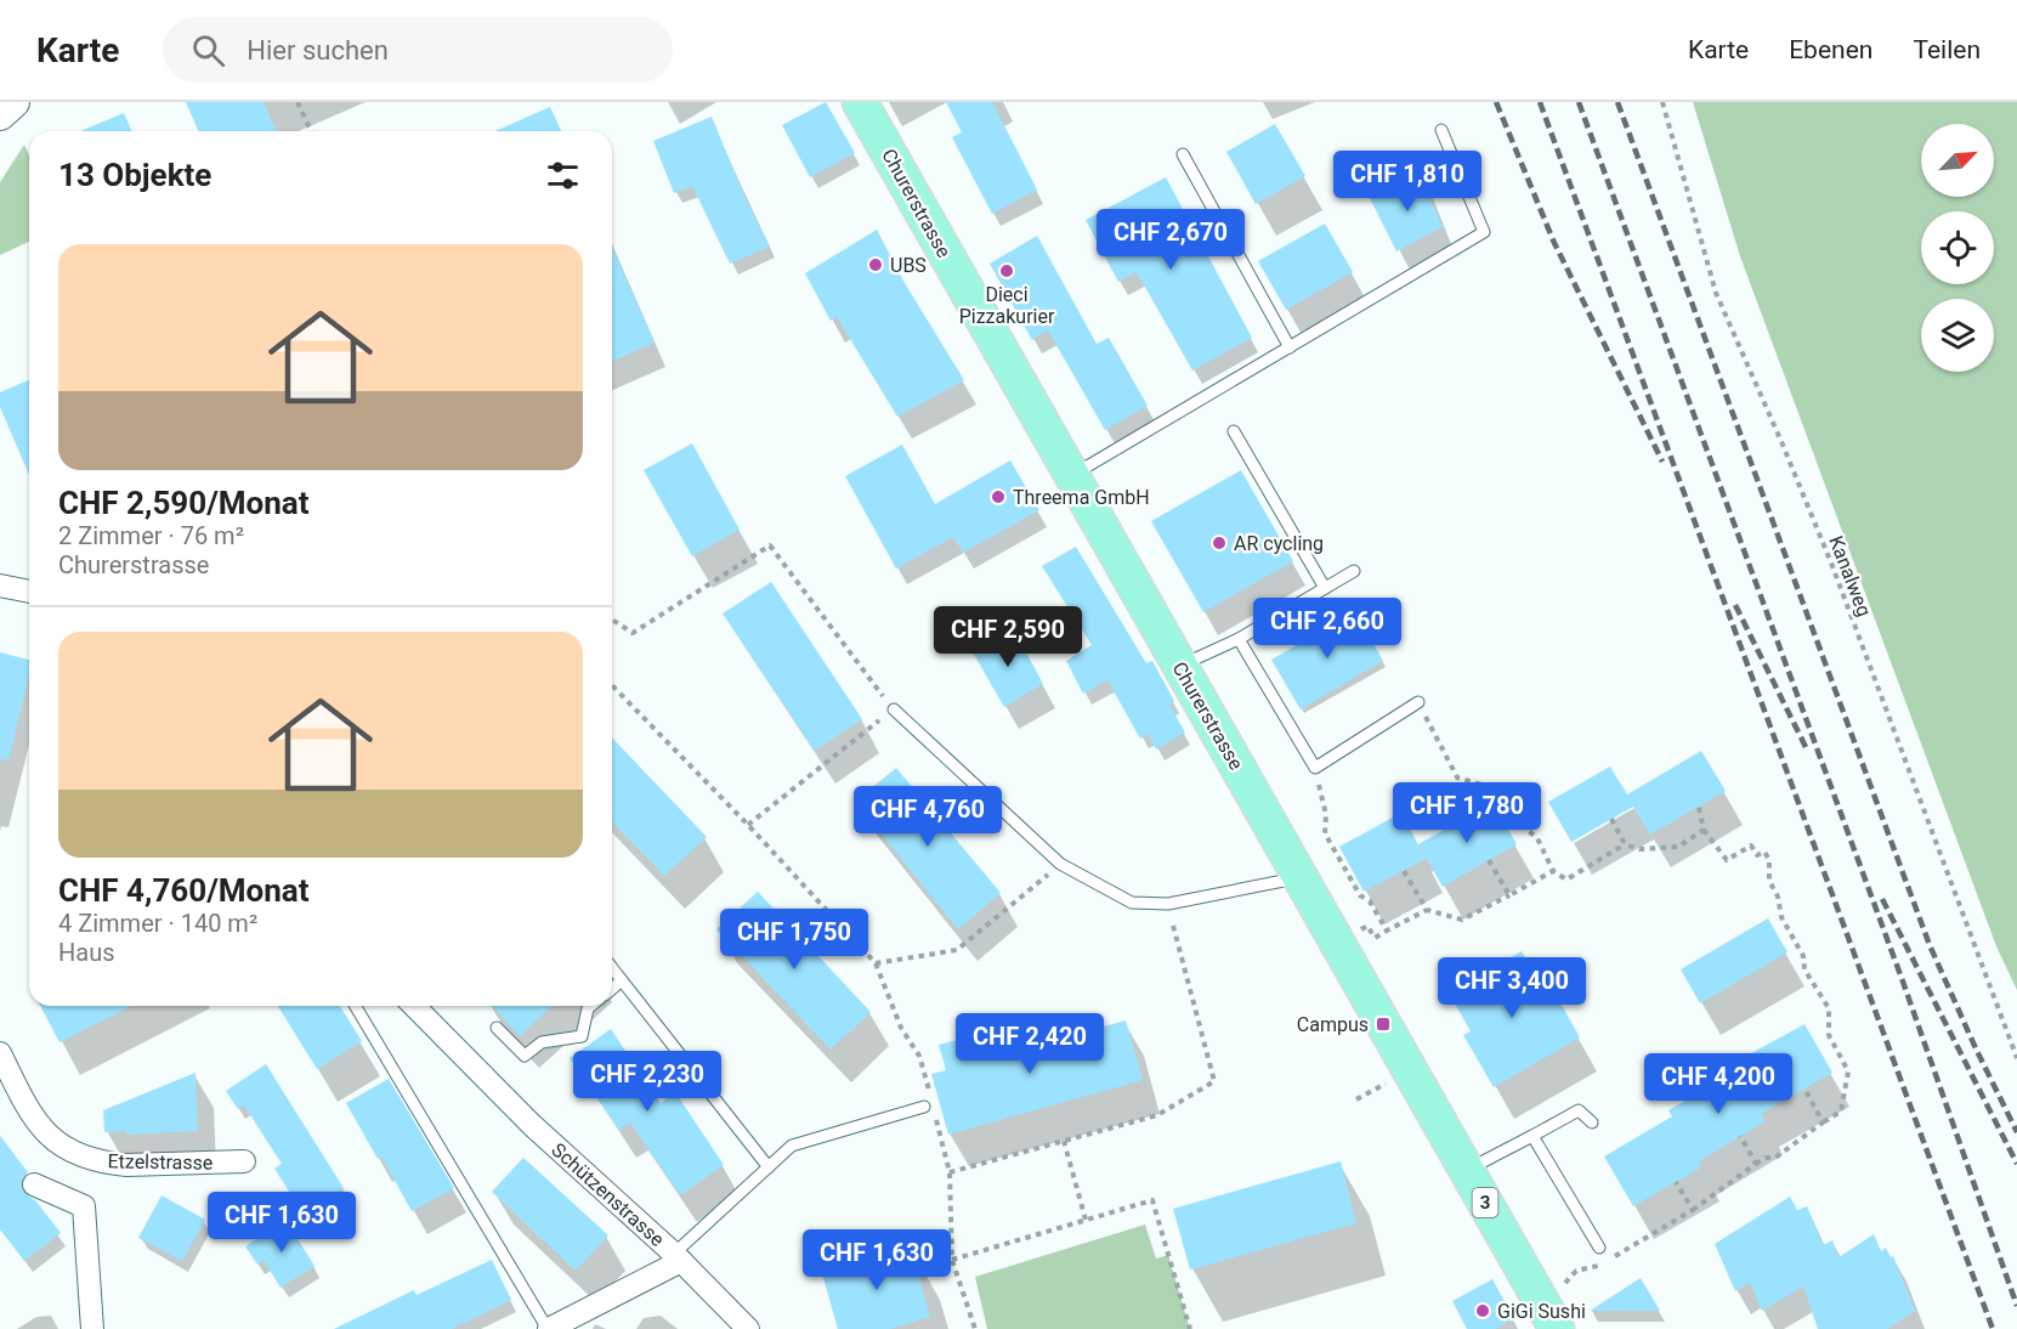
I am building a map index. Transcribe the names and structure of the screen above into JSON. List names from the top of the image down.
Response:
{
  "streets": {
    "main road": ["Churerstrasse", "3"],
    "street": ["Etzelstrasse", "Schützenstrasse"],
    "path": ["Kanalweg"]
  },
  "places": {
    "other": [
      "UBS",
      "Dieci Pizzakurier",
      "Threema GmbH",
      "AR cycling",
      "GiGi Sushi"
    ],
    "transit": ["Campus"]
  },
  "north": "top right",
  "page": {
    "header": "Karte",
    "search": "Hier suchen",
    "nav": ["Karte", "Ebenen", "Teilen"],
    "heading": "13 Objekte",
    "price": [
      "CHF 1,810",
      "CHF 2,670",
      "CHF 2,660",
      "CHF 2,590",
      "CHF 1,780",
      "CHF 4,760",
      "CHF 1,750",
      "CHF 3,400",
      "CHF 2,420",
      "CHF 2,230",
      "CHF 4,200",
      "CHF 1,630",
      "CHF 1,630"
    ],
    "list": [
      {
        "name": "CHF 2,590/Monat",
        "note": "2 Zimmer · 76 m² · Churerstrasse"
      },
      {
        "name": "CHF 4,760/Monat",
        "note": "4 Zimmer · 140 m² · Haus"
      }
    ]
  }
}
